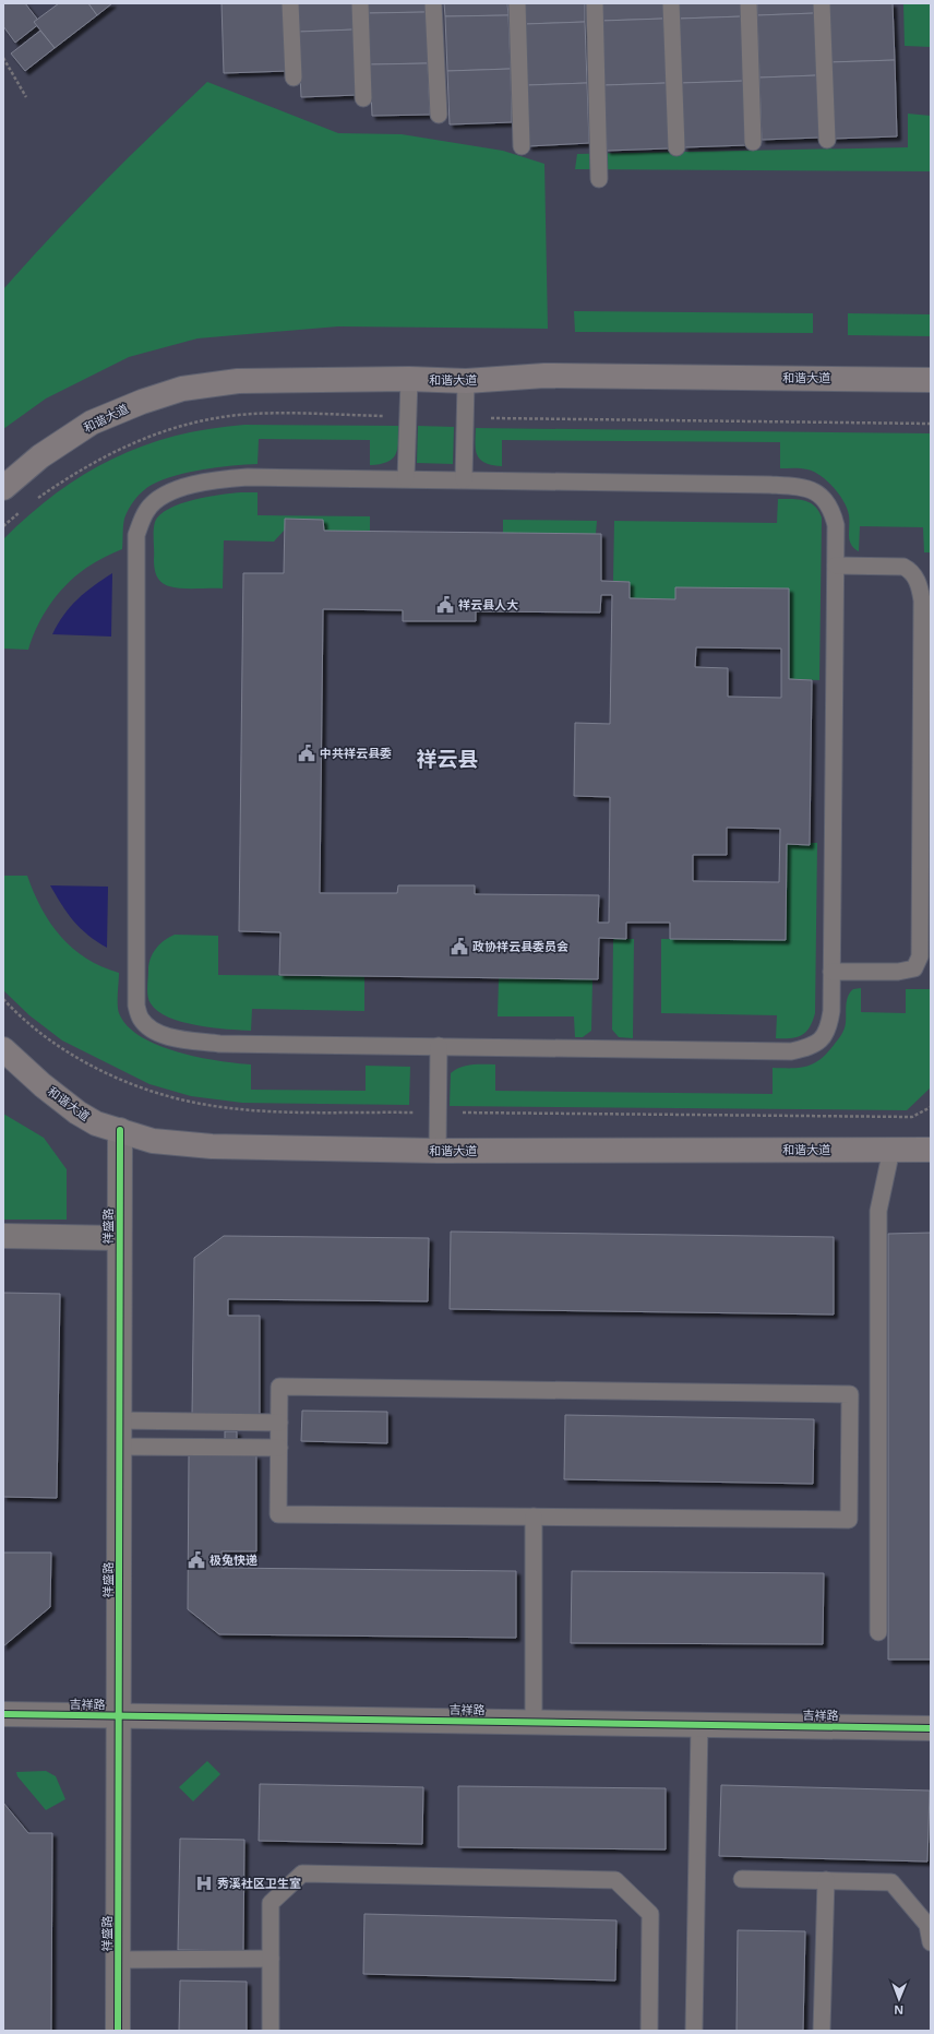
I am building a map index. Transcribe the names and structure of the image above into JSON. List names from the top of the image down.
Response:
{
  "streets": {
    "main road": ["和谐大道"],
    "street": ["祥盛路", "吉祥路"]
  },
  "crossings": [
    ["和谐大道", "祥盛路"],
    ["祥盛路", "吉祥路"]
  ],
  "districts": ["祥云县"],
  "places": {
    "public building": [
      "祥云县人大",
      "中共祥云县委",
      "政协祥云县委员会",
      "极兔快递"
    ],
    "hospital": ["秀溪社区卫生室"]
  },
  "north": "bottom"
}
